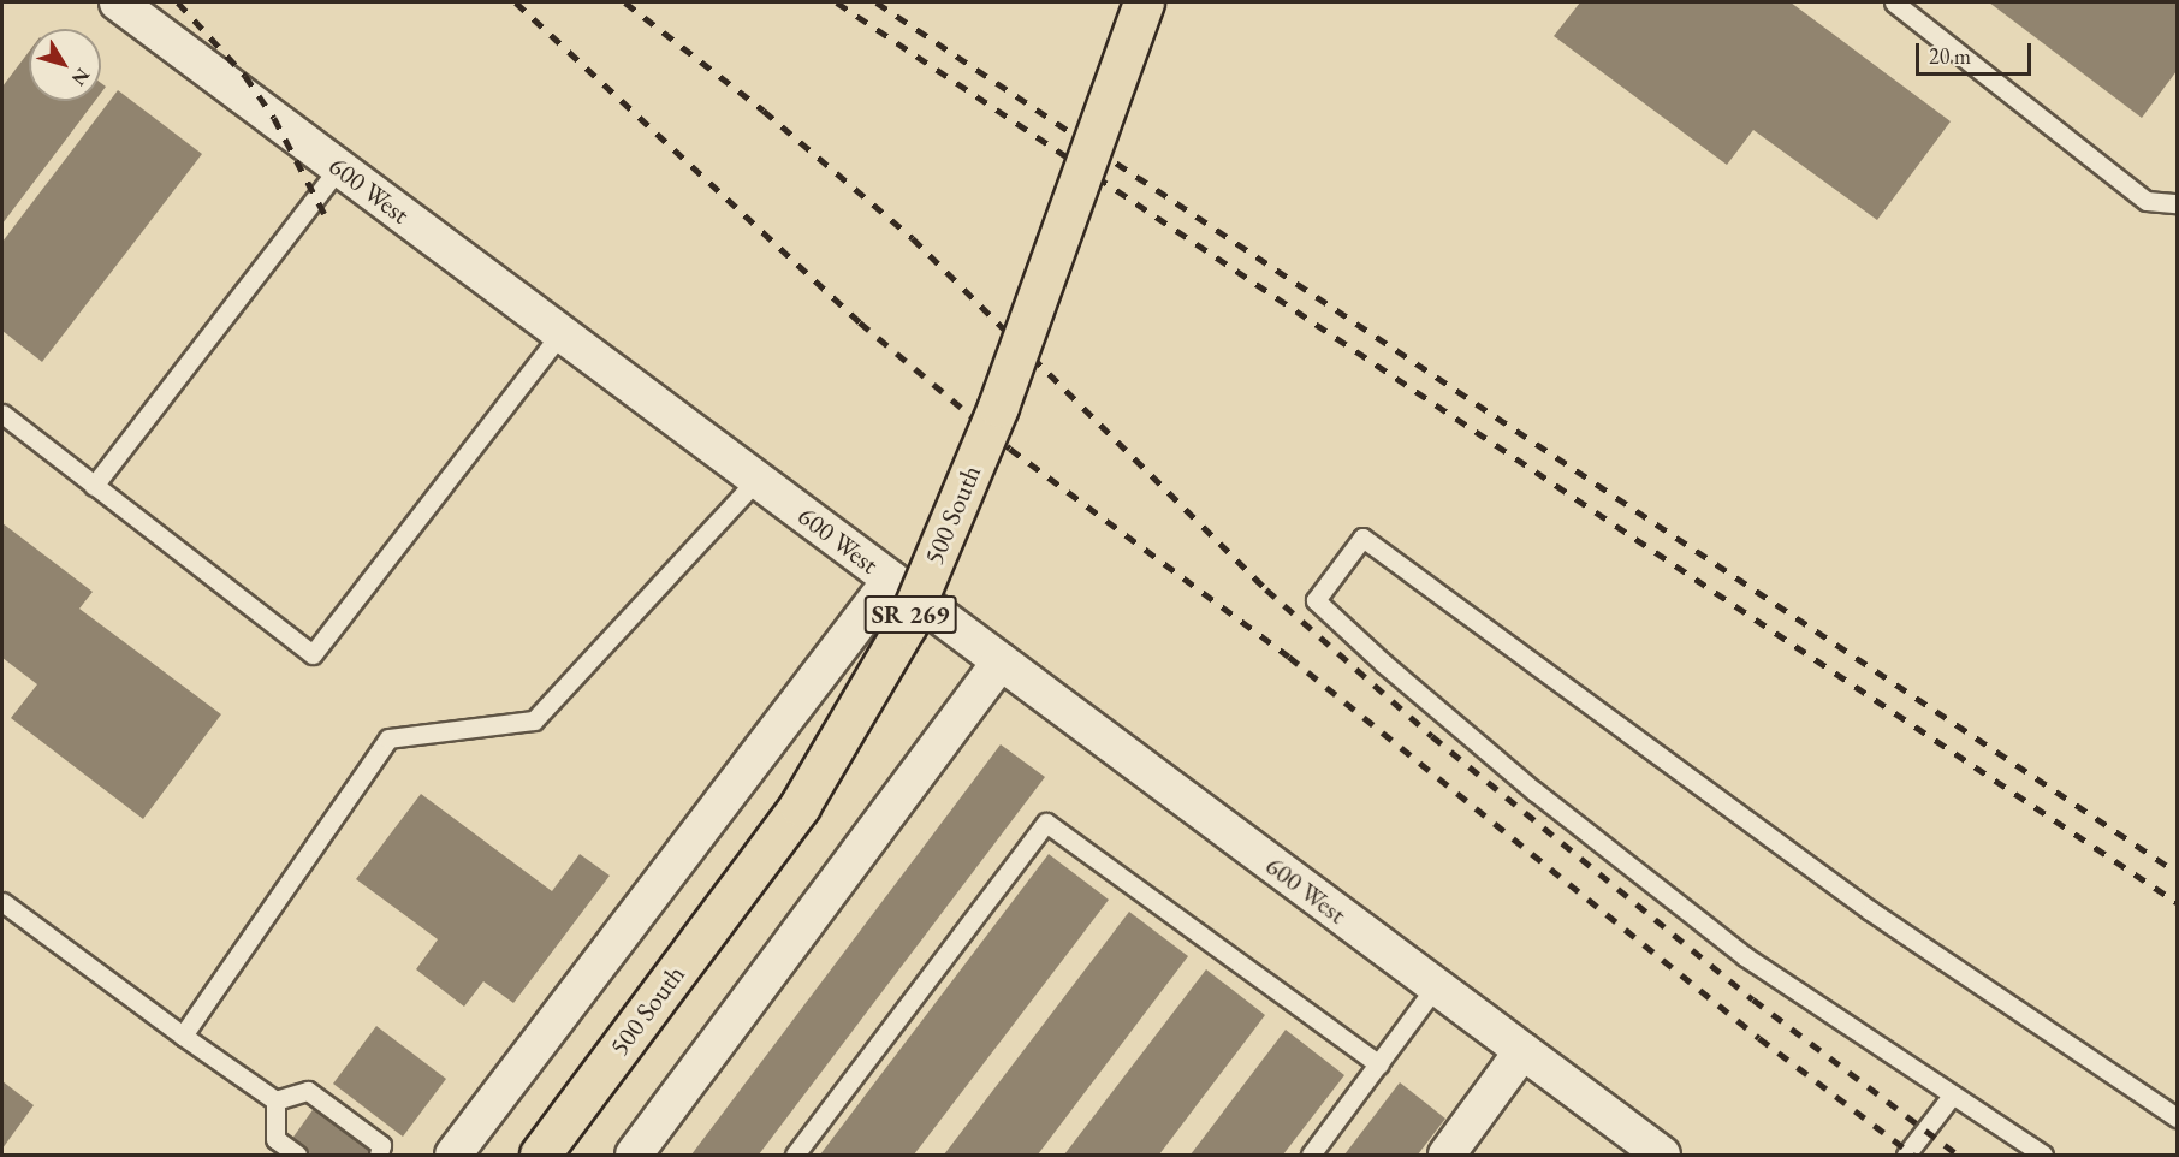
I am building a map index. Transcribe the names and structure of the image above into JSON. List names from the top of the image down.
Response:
{
  "streets": {
    "main road": ["500 South", "SR 269"],
    "street": ["600 West"]
  },
  "crossings": [
    ["600 West", "500 South"]
  ],
  "scale_bar": "20 m",
  "north": "bottom right"
}
